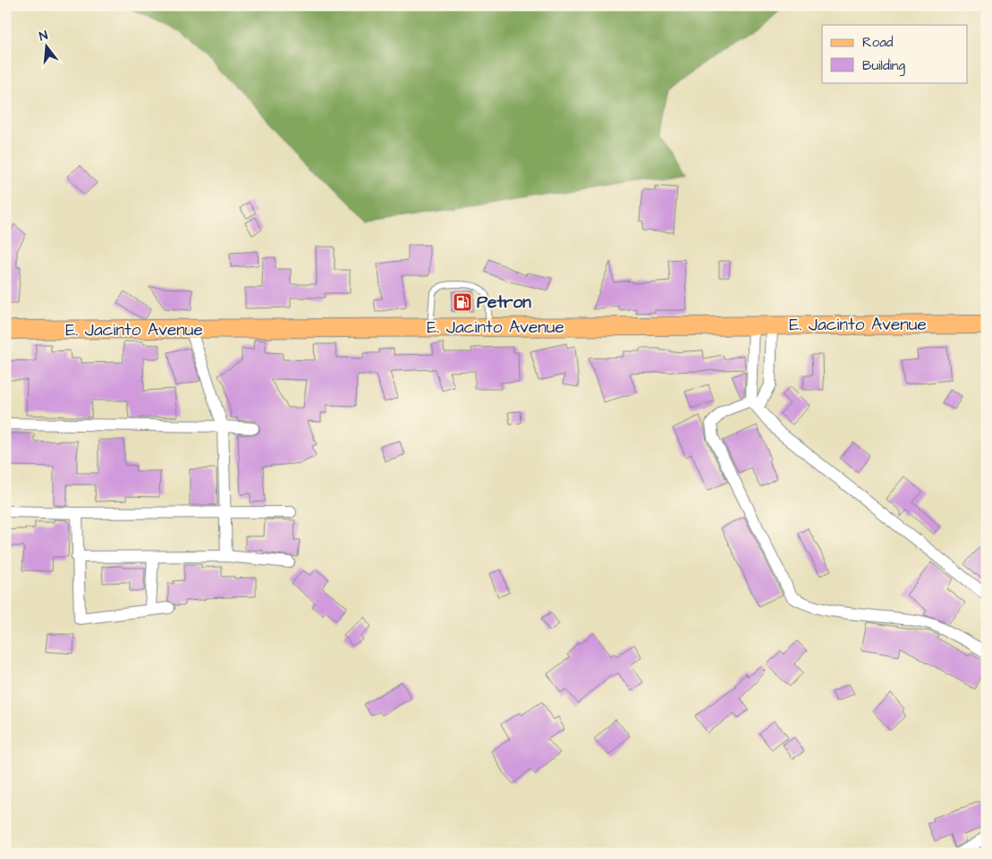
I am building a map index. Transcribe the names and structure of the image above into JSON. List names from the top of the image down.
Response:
{
  "streets": {
    "main road": ["E. Jacinto Avenue"]
  },
  "places": {
    "fuel station": ["Petron"]
  },
  "legend": ["Road", "Building"],
  "north": "top"
}
